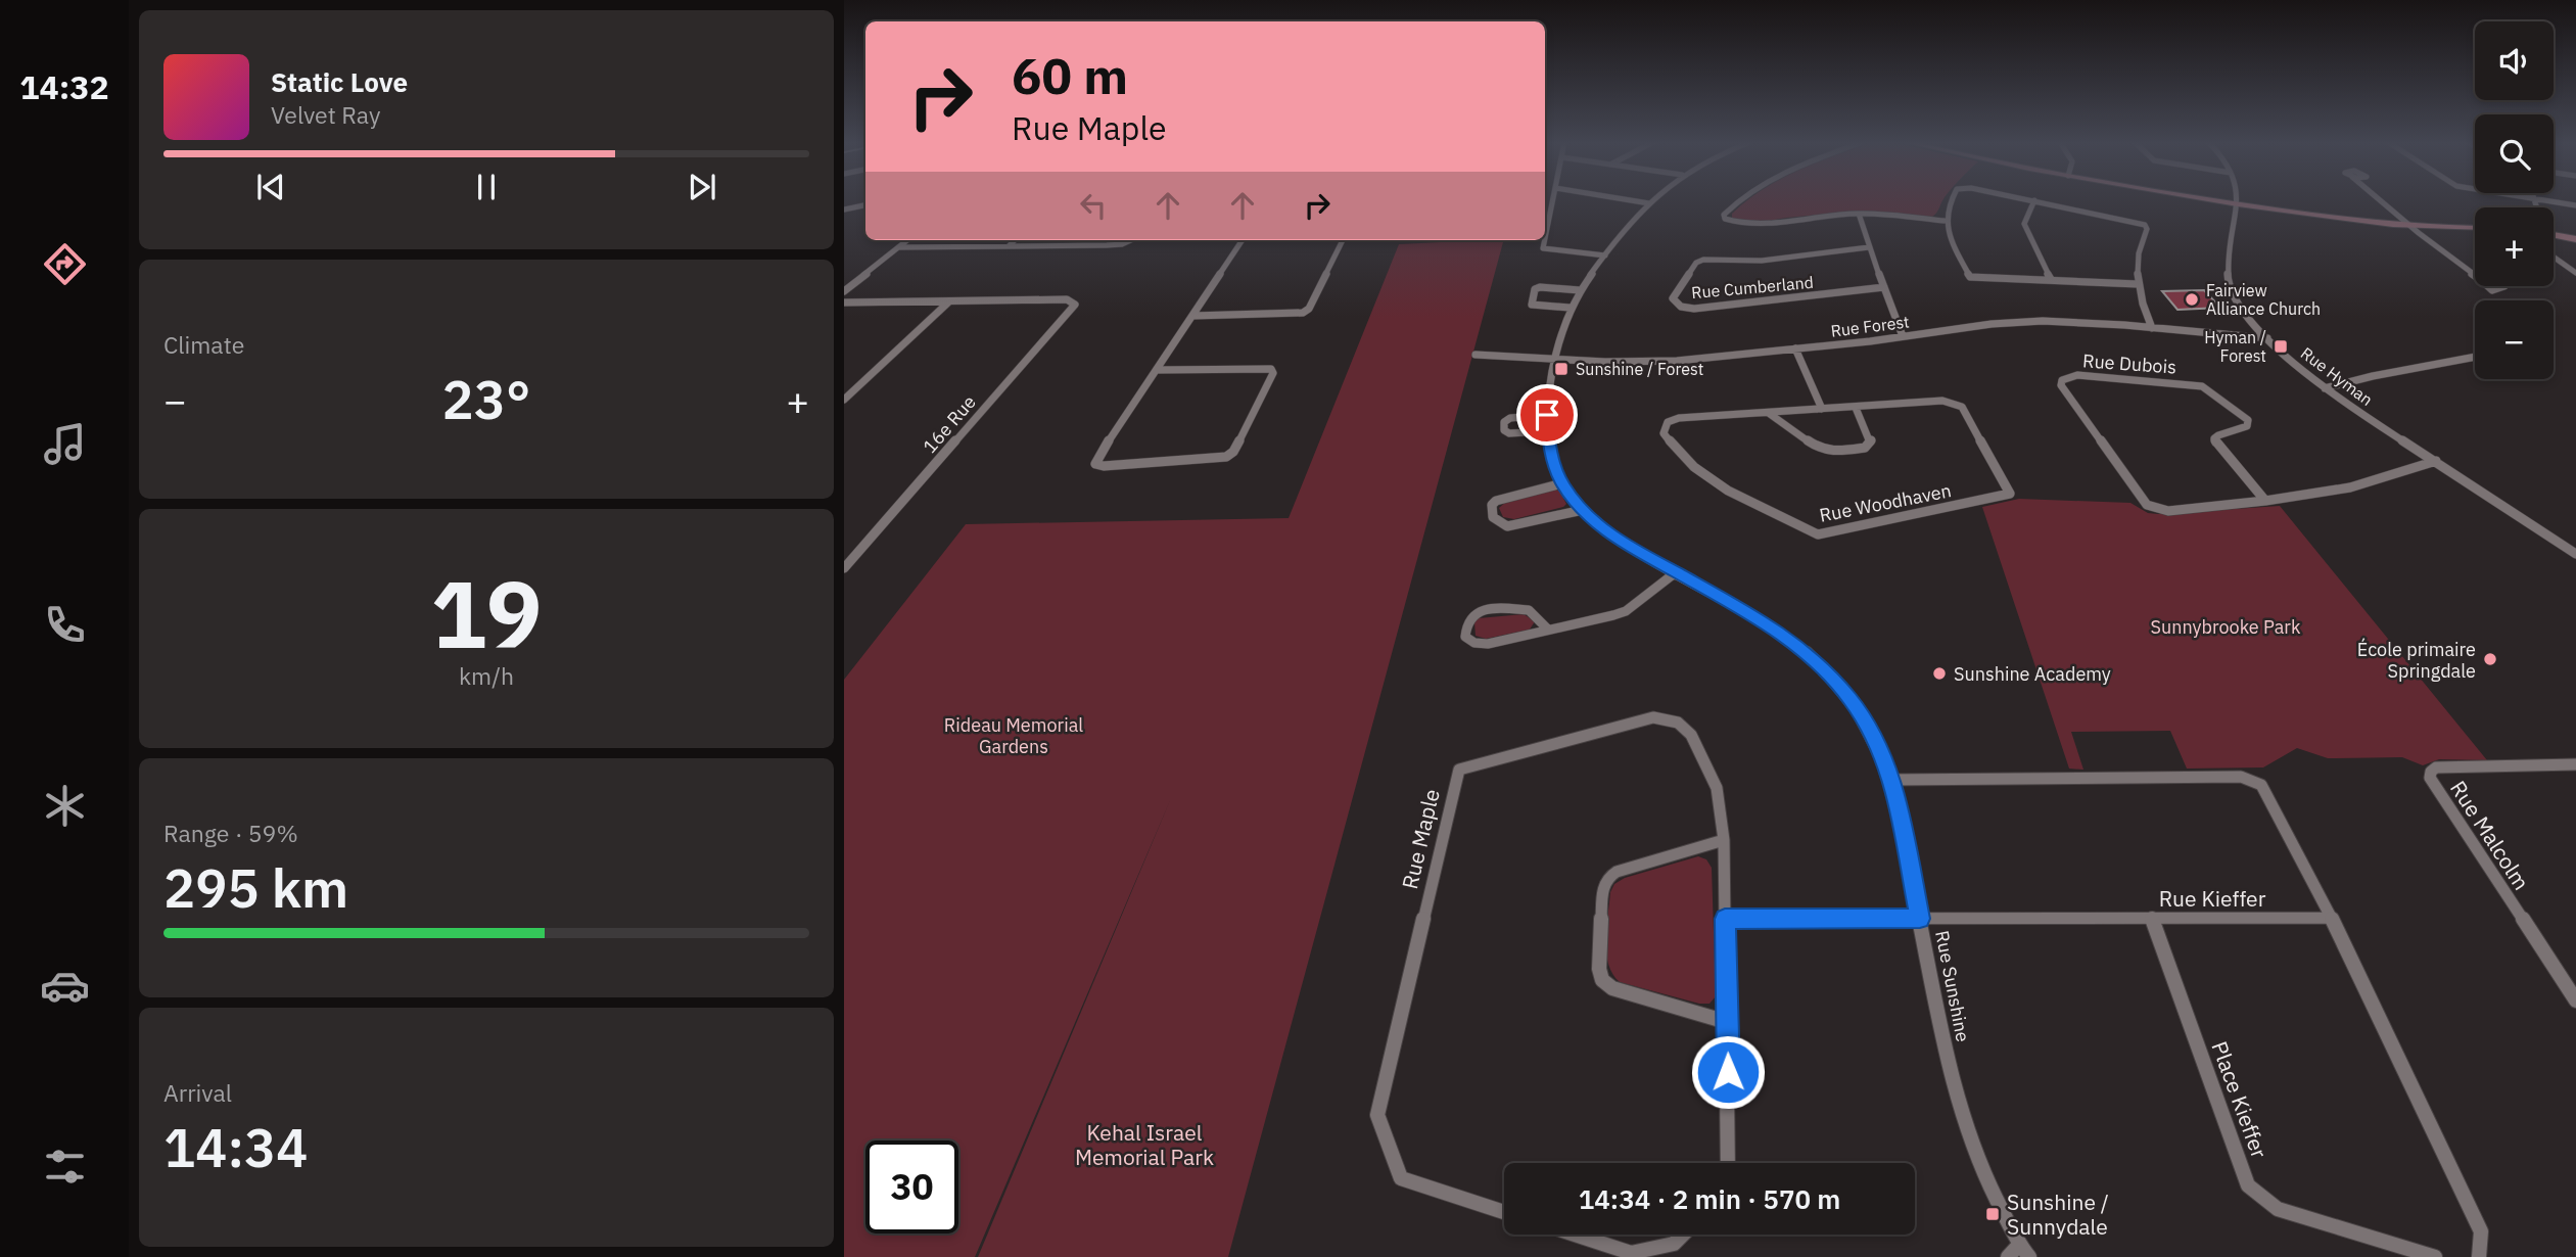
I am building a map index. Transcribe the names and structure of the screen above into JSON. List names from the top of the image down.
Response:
{
  "streets": {
    "street": [
      "Rue Cumberland",
      "Rue Forest",
      "Rue Dubois",
      "Rue Hyman",
      "16e Rue",
      "Rue Woodhaven",
      "Rue Malcolm",
      "Rue Maple",
      "Rue Kieffer",
      "Rue Sunshine",
      "Place Kieffer"
    ]
  },
  "crossings": [
    ["Rue Forest", "Rue Hyman"],
    ["Rue Forest", "Rue Sunshine"],
    ["Rue Dubois", "Rue Hyman"],
    ["Rue Kieffer", "Rue Sunshine"],
    ["Rue Kieffer", "Place Kieffer"]
  ],
  "parks": ["Sunnybrooke Park", "Rideau Memorial Gardens", "Kehal Israel Memorial Park"],
  "places": {
    "other": ["Fairview Alliance Church", "École primaire Springdale", "Sunshine Academy"],
    "transit": ["Hyman / Forest", "Sunshine / Forest", "Sunshine / Sunnydale"]
  },
  "page": {
    "tabs": "14:32",
    "map_buttons": ["+", "−"],
    "turn": ["60 m", "Rue Maple"],
    "song": ["Static Love", "Velvet Ray"],
    "tile": [
      "Climate",
      ["19", "km/h"],
      ["Range · 59%", "295 km"],
      ["Arrival", "14:34"]
    ],
    "heat": ["−", "23°", "+"],
    "limit": "30",
    "trip": "14:34 · 2 min · 570 m"
  }
}
